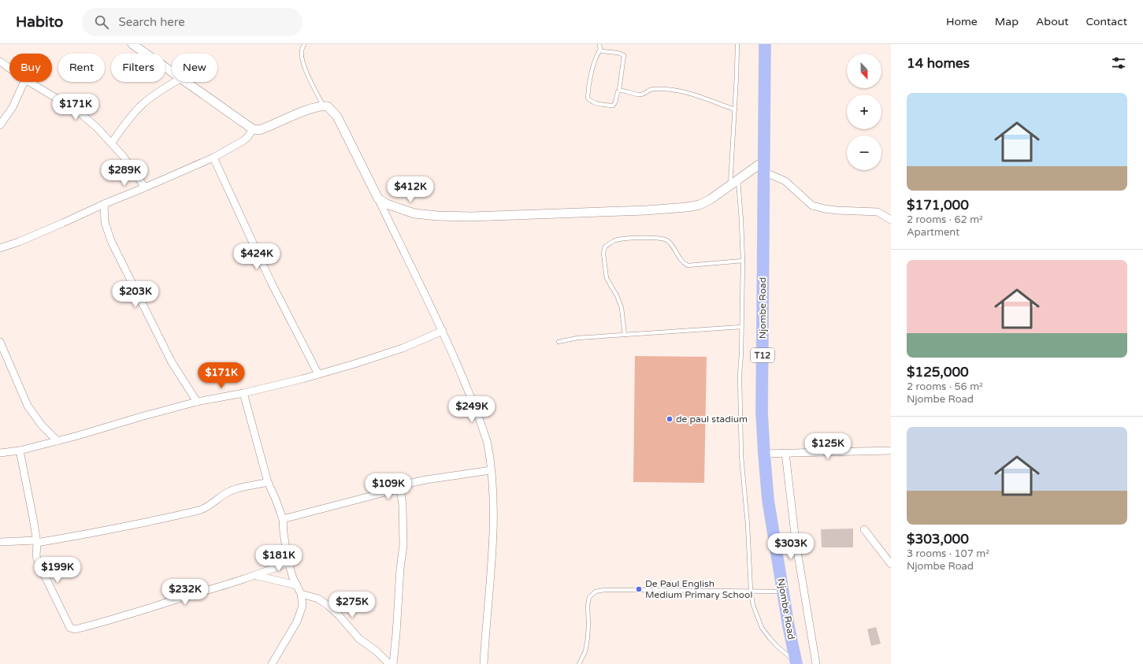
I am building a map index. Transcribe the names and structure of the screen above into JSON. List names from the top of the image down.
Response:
{
  "streets": {
    "highway": ["Njombe Road", "T12"]
  },
  "places": ["de paul stadium", "De Paul English Medium Primary School"],
  "north": "bottom",
  "page": {
    "header": "Habito",
    "search": "Search here",
    "nav": [
      "Home",
      "Map",
      "About",
      "Contact"
    ],
    "heading": "14 homes",
    "map_buttons": ["+", "−"],
    "chip": [
      "Buy",
      "Rent",
      "Filters",
      "New"
    ],
    "list": [
      {
        "name": "$171,000",
        "note": "2 rooms · 62 m² · Apartment"
      },
      {
        "name": "$125,000",
        "note": "2 rooms · 56 m² · Njombe Road"
      },
      {
        "name": "$303,000",
        "note": "3 rooms · 107 m² · Njombe Road"
      }
    ],
    "price": [
      "$171K",
      "$289K",
      "$412K",
      "$424K",
      "$203K",
      "$171K",
      "$249K",
      "$125K",
      "$109K",
      "$303K",
      "$181K",
      "$199K",
      "$232K",
      "$275K"
    ]
  }
}
